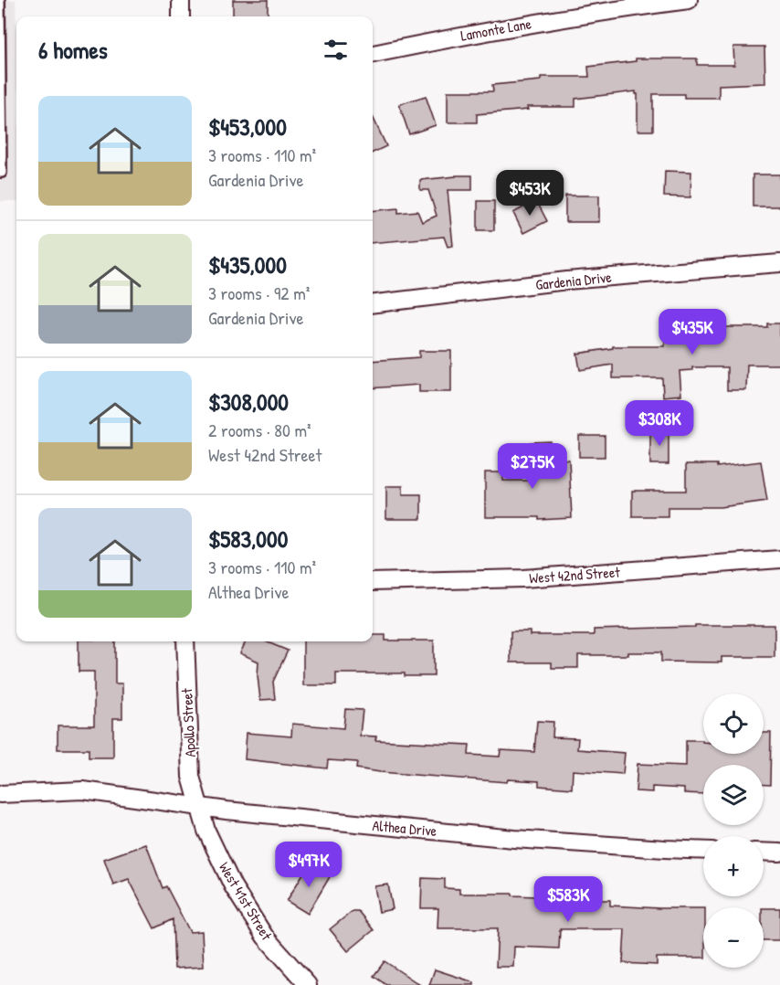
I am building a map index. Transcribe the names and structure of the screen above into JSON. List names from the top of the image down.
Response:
{
  "streets": {
    "street": [
      "Lamonte Lane",
      "Gardenia Drive",
      "West 42nd Street",
      "Apollo Street",
      "Althea Drive",
      "West 41st Street"
    ]
  },
  "crossings": [
    ["Apollo Street", "Althea Drive"],
    ["Apollo Street", "West 41st Street"],
    ["Althea Drive", "West 41st Street"]
  ],
  "page": {
    "heading": "6 homes",
    "list": [
      {
        "name": "$453,000",
        "note": "3 rooms · 110 m² · Gardenia Drive"
      },
      {
        "name": "$435,000",
        "note": "3 rooms · 92 m² · Gardenia Drive"
      },
      {
        "name": "$308,000",
        "note": "2 rooms · 80 m² · West 42nd Street"
      },
      {
        "name": "$583,000",
        "note": "3 rooms · 110 m² · Althea Drive"
      }
    ],
    "price": [
      "$453K",
      "$435K",
      "$308K",
      "$275K",
      "$497K",
      "$583K"
    ],
    "map_buttons": ["+", "−"]
  }
}
